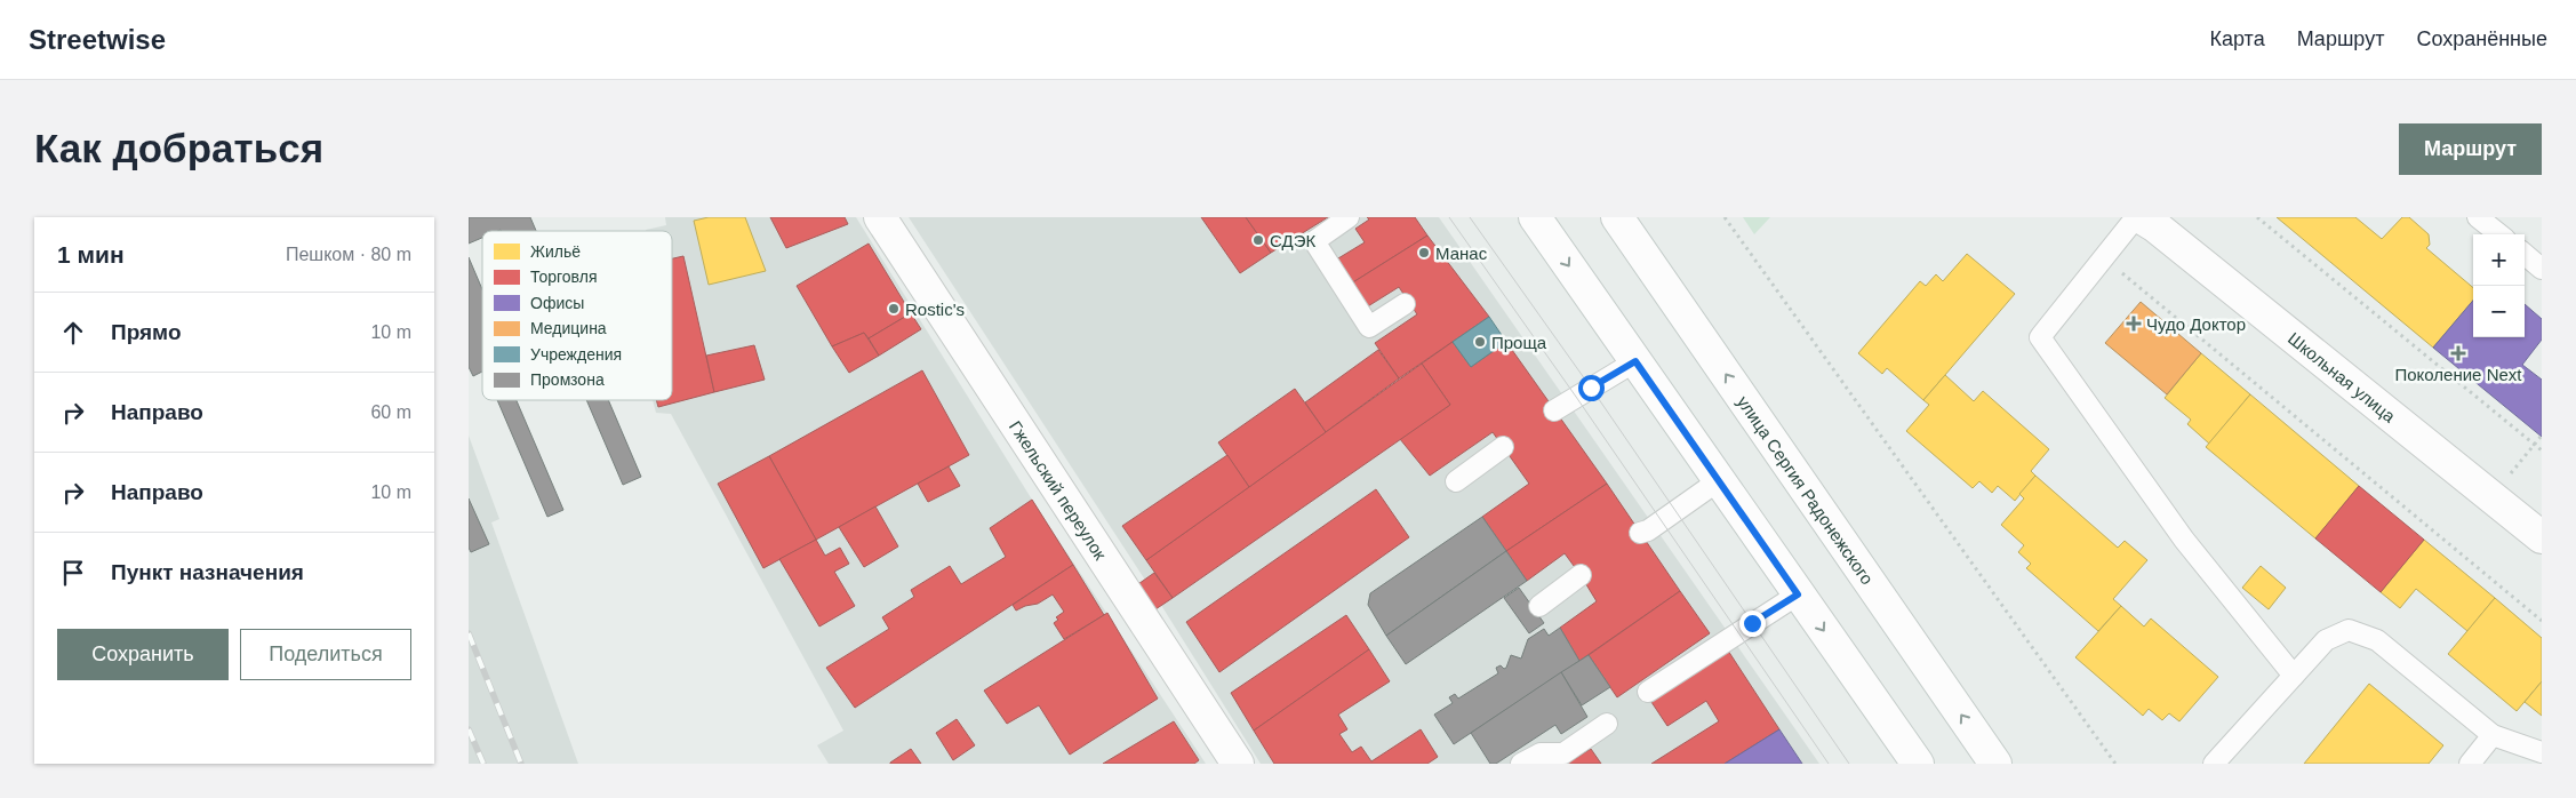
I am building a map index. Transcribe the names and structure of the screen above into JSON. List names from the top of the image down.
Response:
{
  "streets": {
    "main road": ["Школьная улица", "Гжельский переулок", "улица Сергия Радонежского"]
  },
  "places": {
    "other": [
      "СДЭК",
      "Манас",
      "Rostic's",
      "Проща"
    ],
    "health": ["Чудо Доктор", "Поколение Next"]
  },
  "legend": [
    "Жильё",
    "Торговля",
    "Офисы",
    "Медицина",
    "Учреждения",
    "Промзона"
  ],
  "page": {
    "header": "Streetwise",
    "nav": ["Карта", "Маршрут", "Сохранённые"],
    "buttons": [
      "Маршрут",
      ["Сохранить", "Поделиться"]
    ],
    "title": "Как добраться",
    "heading": ["1 мин", "Пешком · 80 m"],
    "map_buttons": ["+", "−"],
    "list": [
      ["Прямо", "10 m"],
      ["Направо", "60 m"],
      ["Направо", "10 m"],
      "Пункт назначения"
    ]
  }
}
